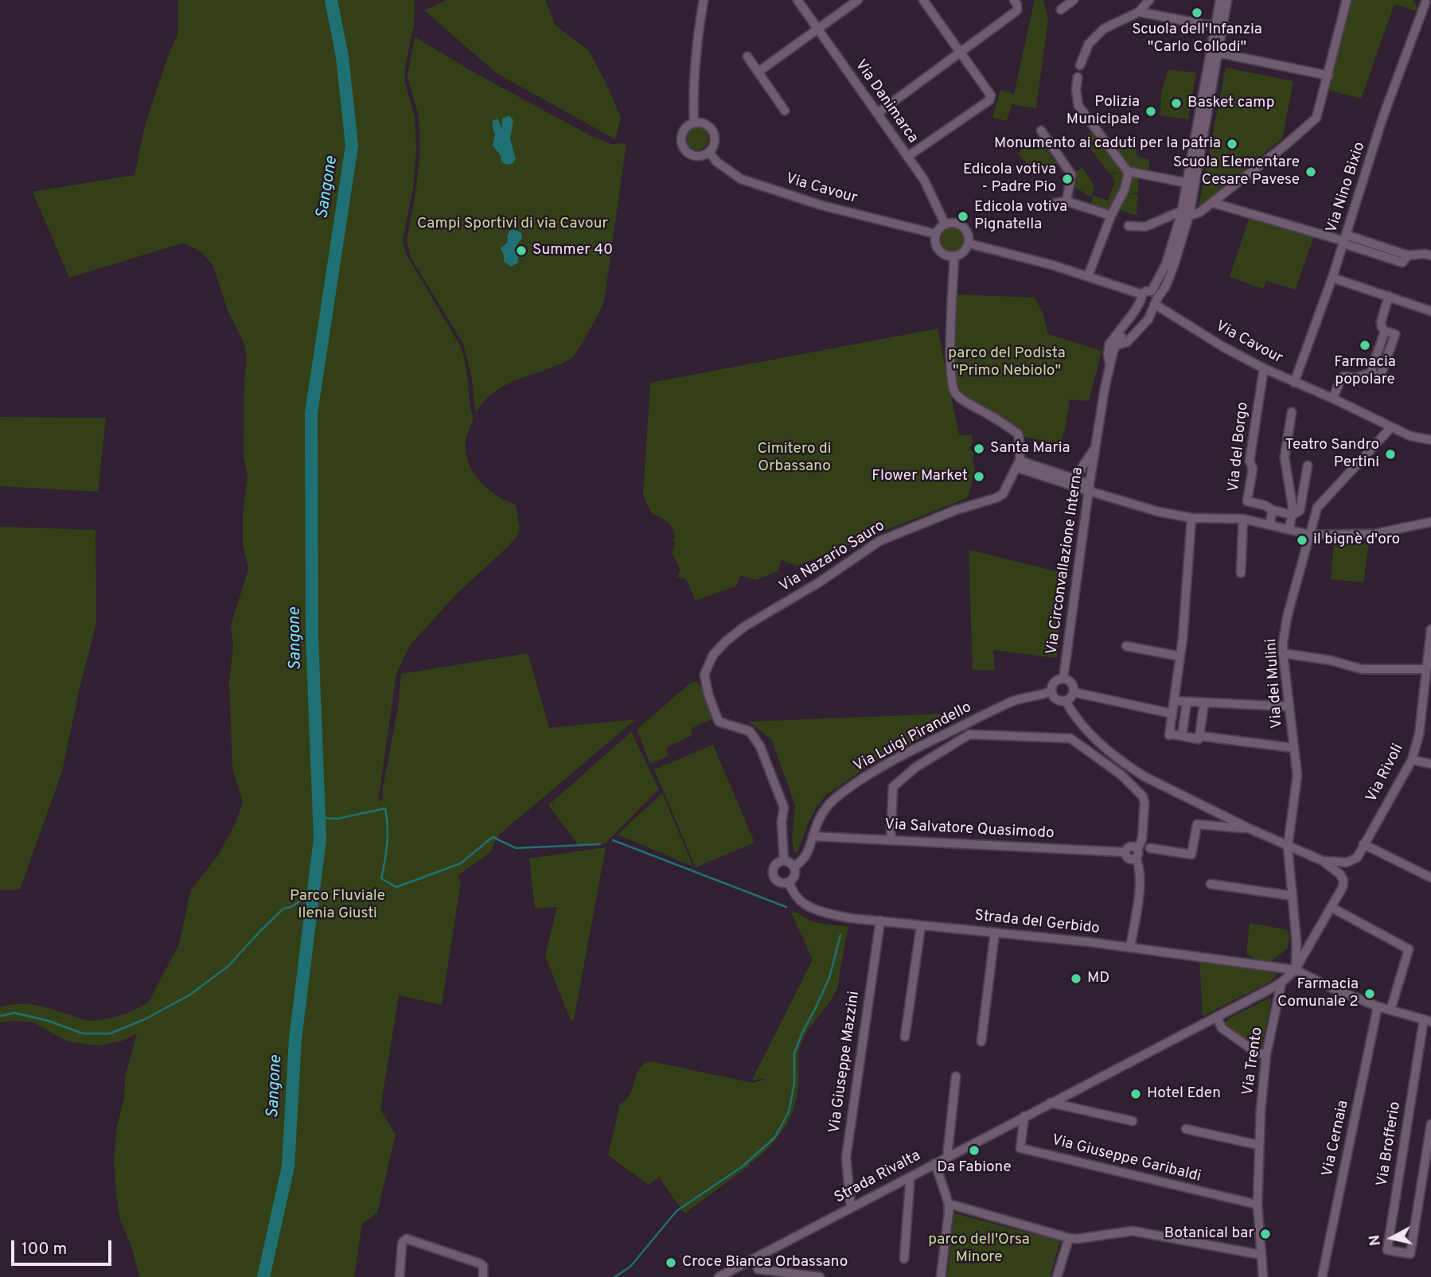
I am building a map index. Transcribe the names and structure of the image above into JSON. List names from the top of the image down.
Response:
{
  "streets": {
    "street": [
      "Via Danimarca",
      "Via Nino Bixio",
      "Via Cavour",
      "Via del Borgo",
      "Via Nazario Sauro",
      "Via Circonvallazione Interna",
      "Via dei Mulini",
      "Via Luigi Pirandello",
      "Via Rivoli",
      "Via Salvatore Quasimodo",
      "Strada del Gerbido",
      "Via Trento",
      "Via Giuseppe Mazzini",
      "Via Cernaia",
      "Via Brofferio",
      "Via Giuseppe Garibaldi",
      "Strada Rivalta"
    ]
  },
  "crossings": [
    ["Via Danimarca", "Via Cavour"],
    ["Via Nino Bixio", "Via Cavour"],
    ["Via Cavour", "Via del Borgo"],
    ["Via Cavour", "Via dei Mulini"],
    ["Via Nazario Sauro", "Via Luigi Pirandello"],
    ["Via Nazario Sauro", "Strada del Gerbido"],
    ["Via Circonvallazione Interna", "Via Luigi Pirandello"],
    ["Via dei Mulini", "Strada del Gerbido"],
    ["Via dei Mulini", "Strada Rivalta"],
    ["Via Luigi Pirandello", "Via Salvatore Quasimodo"],
    ["Via Luigi Pirandello", "Strada del Gerbido"],
    ["Strada del Gerbido", "Via Giuseppe Mazzini"],
    ["Strada del Gerbido", "Via Cernaia"],
    ["Strada del Gerbido", "Via Brofferio"],
    ["Strada del Gerbido", "Strada Rivalta"],
    ["Via Trento", "Via Giuseppe Garibaldi"],
    ["Via Trento", "Strada Rivalta"],
    ["Via Giuseppe Mazzini", "Strada Rivalta"],
    ["Via Giuseppe Garibaldi", "Strada Rivalta"]
  ],
  "water": ["Sangone"],
  "parks": [
    "Campi Sportivi di via Cavour",
    "parco del Podista \"Primo Nebiolo\"",
    "Cimitero di Orbassano",
    "Parco Fluviale Ilenia Giusti",
    "parco dell'Orsa Minore"
  ],
  "places": [
    "Scuola dell'Infanzia \"Carlo Collodi\"",
    "Basket camp",
    "Polizia Municipale",
    "Monumento ai caduti per la patria",
    "Scuola Elementare Cesare Pavese",
    "Edicola votiva - Padre Pio",
    "Edicola votiva Pignatella",
    "Summer 40",
    "Farmacia popolare",
    "Santa Maria",
    "Teatro Sandro Pertini",
    "Flower Market",
    "il bignè d'oro",
    "MD",
    "Farmacia Comunale 2",
    "Hotel Eden",
    "Da Fabione",
    "Botanical bar",
    "Croce Bianca Orbassano"
  ],
  "scale_bar": "100 m",
  "north": "left"
}
